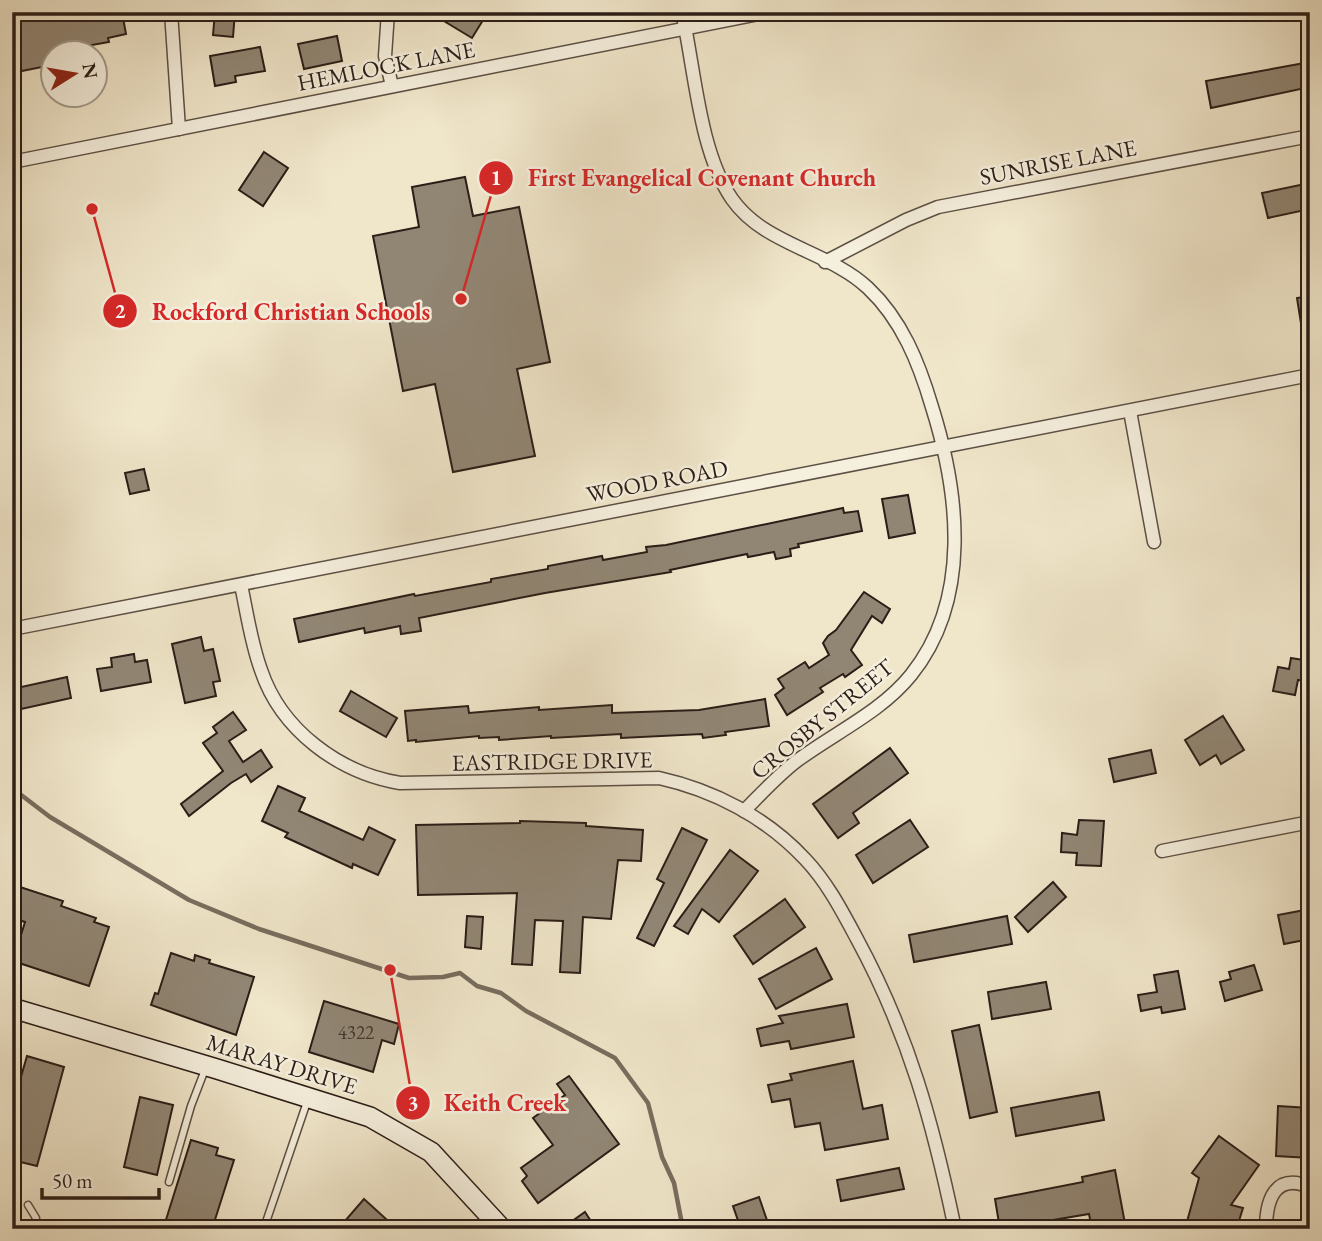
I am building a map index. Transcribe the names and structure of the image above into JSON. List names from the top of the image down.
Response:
{
  "streets": {
    "street": [
      "HEMLOCK LANE",
      "SUNRISE LANE",
      "WOOD ROAD",
      "CROSBY STREET",
      "EASTRIDGE DRIVE",
      "MARAY DRIVE"
    ]
  },
  "crossings": [
    ["HEMLOCK LANE", "CROSBY STREET"],
    ["SUNRISE LANE", "CROSBY STREET"],
    ["WOOD ROAD", "CROSBY STREET"],
    ["WOOD ROAD", "EASTRIDGE DRIVE"],
    ["CROSBY STREET", "EASTRIDGE DRIVE"]
  ],
  "places": ["Rockford Christian Schools", "First Evangelical Covenant Church", "Keith Creek"],
  "house_numbers": ["4322"],
  "scale_bar": "50 m",
  "north": "right"
}
